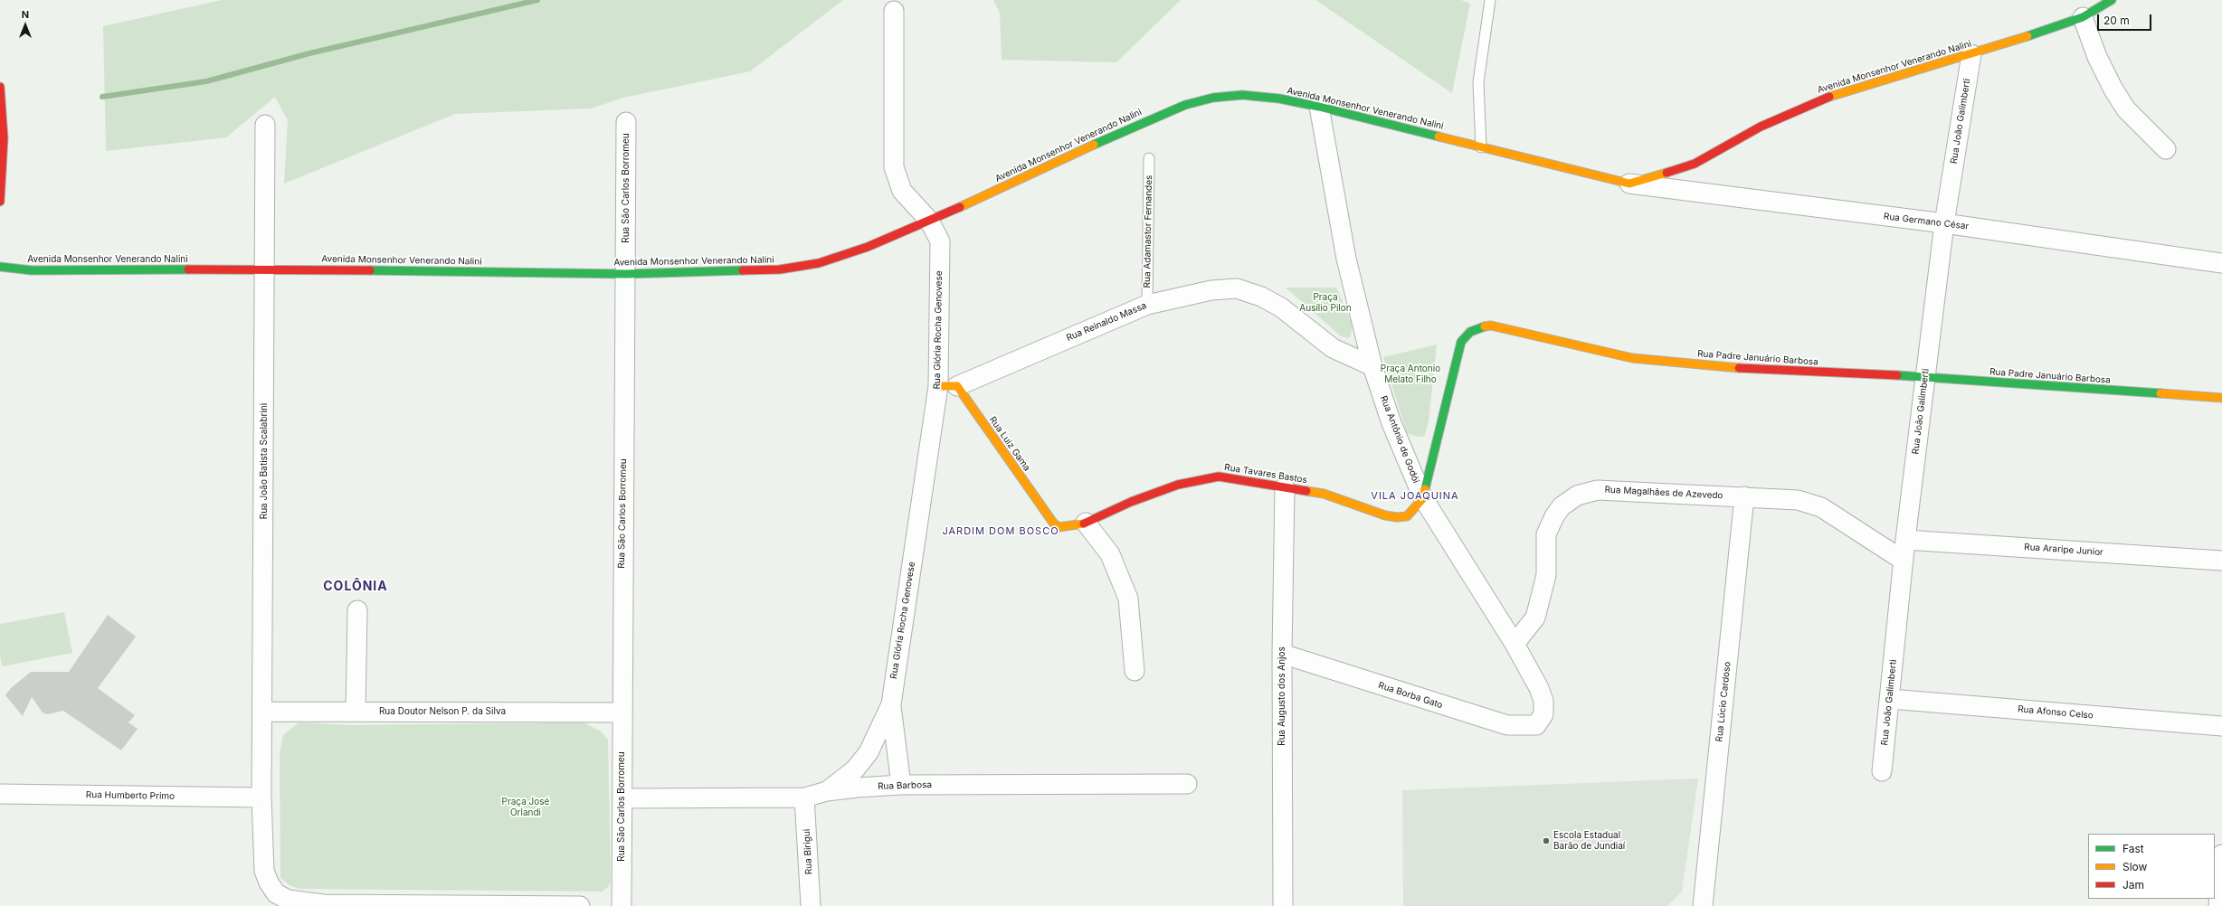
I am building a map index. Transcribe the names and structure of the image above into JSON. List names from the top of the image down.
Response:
{
  "streets": {
    "street": [
      "Avenida Monsenhor Venerando Nalini",
      "Rua João Galimberti",
      "Rua São Carlos Borromeu",
      "Rua Germano César",
      "Rua Reinaldo Massa",
      "Rua Glória Rocha Genovese",
      "Rua Padre Januário Barbosa",
      "Rua Antônio de Godói",
      "Rua Luiz Gama",
      "Rua João Batista Scalabrini",
      "Rua Tavares Bastos",
      "Rua Magalhães de Azevedo",
      "Rua Araripe Junior",
      "Rua Borba Gato",
      "Rua Augusto dos Anjos",
      "Rua Lúcio Cardoso",
      "Rua Doutor Nelson P. da Silva",
      "Rua Afonso Celso",
      "Rua Barbosa",
      "Rua Humberto Primo",
      "Rua Birigui"
    ],
    "lane": ["Rua Adamastor Fernandes"]
  },
  "crossings": [
    ["Avenida Monsenhor Venerando Nalini", "Rua João Galimberti"],
    ["Avenida Monsenhor Venerando Nalini", "Rua São Carlos Borromeu"],
    ["Avenida Monsenhor Venerando Nalini", "Rua Germano César"],
    ["Avenida Monsenhor Venerando Nalini", "Rua Glória Rocha Genovese"],
    ["Avenida Monsenhor Venerando Nalini", "Rua Antônio de Godói"],
    ["Avenida Monsenhor Venerando Nalini", "Rua João Batista Scalabrini"],
    ["Rua João Galimberti", "Rua Germano César"],
    ["Rua João Galimberti", "Rua Padre Januário Barbosa"],
    ["Rua João Galimberti", "Rua Magalhães de Azevedo"],
    ["Rua João Galimberti", "Rua Araripe Junior"],
    ["Rua João Galimberti", "Rua Afonso Celso"],
    ["Rua São Carlos Borromeu", "Rua Doutor Nelson P. da Silva"],
    ["Rua São Carlos Borromeu", "Rua Barbosa"],
    ["Rua Adamastor Fernandes", "Rua Reinaldo Massa"],
    ["Rua Reinaldo Massa", "Rua Antônio de Godói"],
    ["Rua Reinaldo Massa", "Rua Luiz Gama"],
    ["Rua Glória Rocha Genovese", "Rua Barbosa"],
    ["Rua Padre Januário Barbosa", "Rua Antônio de Godói"],
    ["Rua Padre Januário Barbosa", "Rua Tavares Bastos"],
    ["Rua Antônio de Godói", "Rua Tavares Bastos"],
    ["Rua Antônio de Godói", "Rua Magalhães de Azevedo"],
    ["Rua Antônio de Godói", "Rua Borba Gato"],
    ["Rua Luiz Gama", "Rua Tavares Bastos"],
    ["Rua João Batista Scalabrini", "Rua Doutor Nelson P. da Silva"],
    ["Rua João Batista Scalabrini", "Rua Humberto Primo"],
    ["Rua Tavares Bastos", "Rua Augusto dos Anjos"],
    ["Rua Magalhães de Azevedo", "Rua Lúcio Cardoso"],
    ["Rua Borba Gato", "Rua Augusto dos Anjos"],
    ["Rua Barbosa", "Rua Birigui"]
  ],
  "districts": ["VILA JOAQUINA", "JARDIM DOM BOSCO", "COLÔNIA"],
  "parks": ["Praça Ausílio Pilon", "Praça Antonio Melato Filho", "Praça José Orlandi"],
  "places": ["Escola Estadual Barão de Jundiaí"],
  "legend": ["Fast", "Slow", "Jam"],
  "scale_bar": "20 m",
  "north": "top"
}
